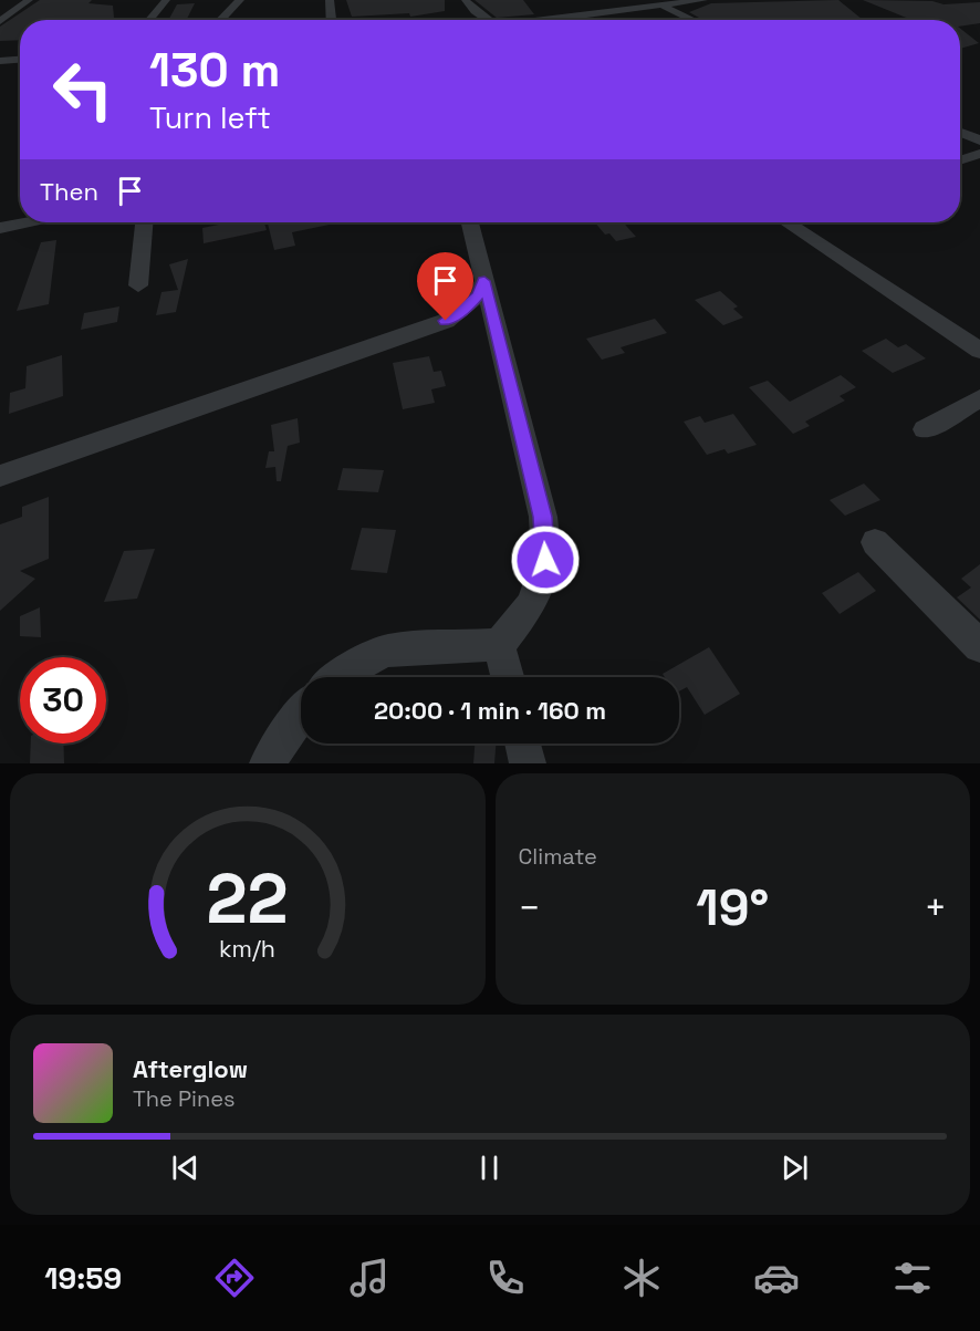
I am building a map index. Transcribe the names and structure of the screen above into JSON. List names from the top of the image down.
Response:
{
  "page": {
    "turn": ["130 m", "Turn left"],
    "then": "Then",
    "limit": "30",
    "trip": "20:00 · 1 min · 160 m",
    "tile": "Climate",
    "heat": ["−", "19°", "+"],
    "song": ["Afterglow", "The Pines"],
    "tabs": "19:59",
    "gauge": ["22", "km/h"]
  }
}
